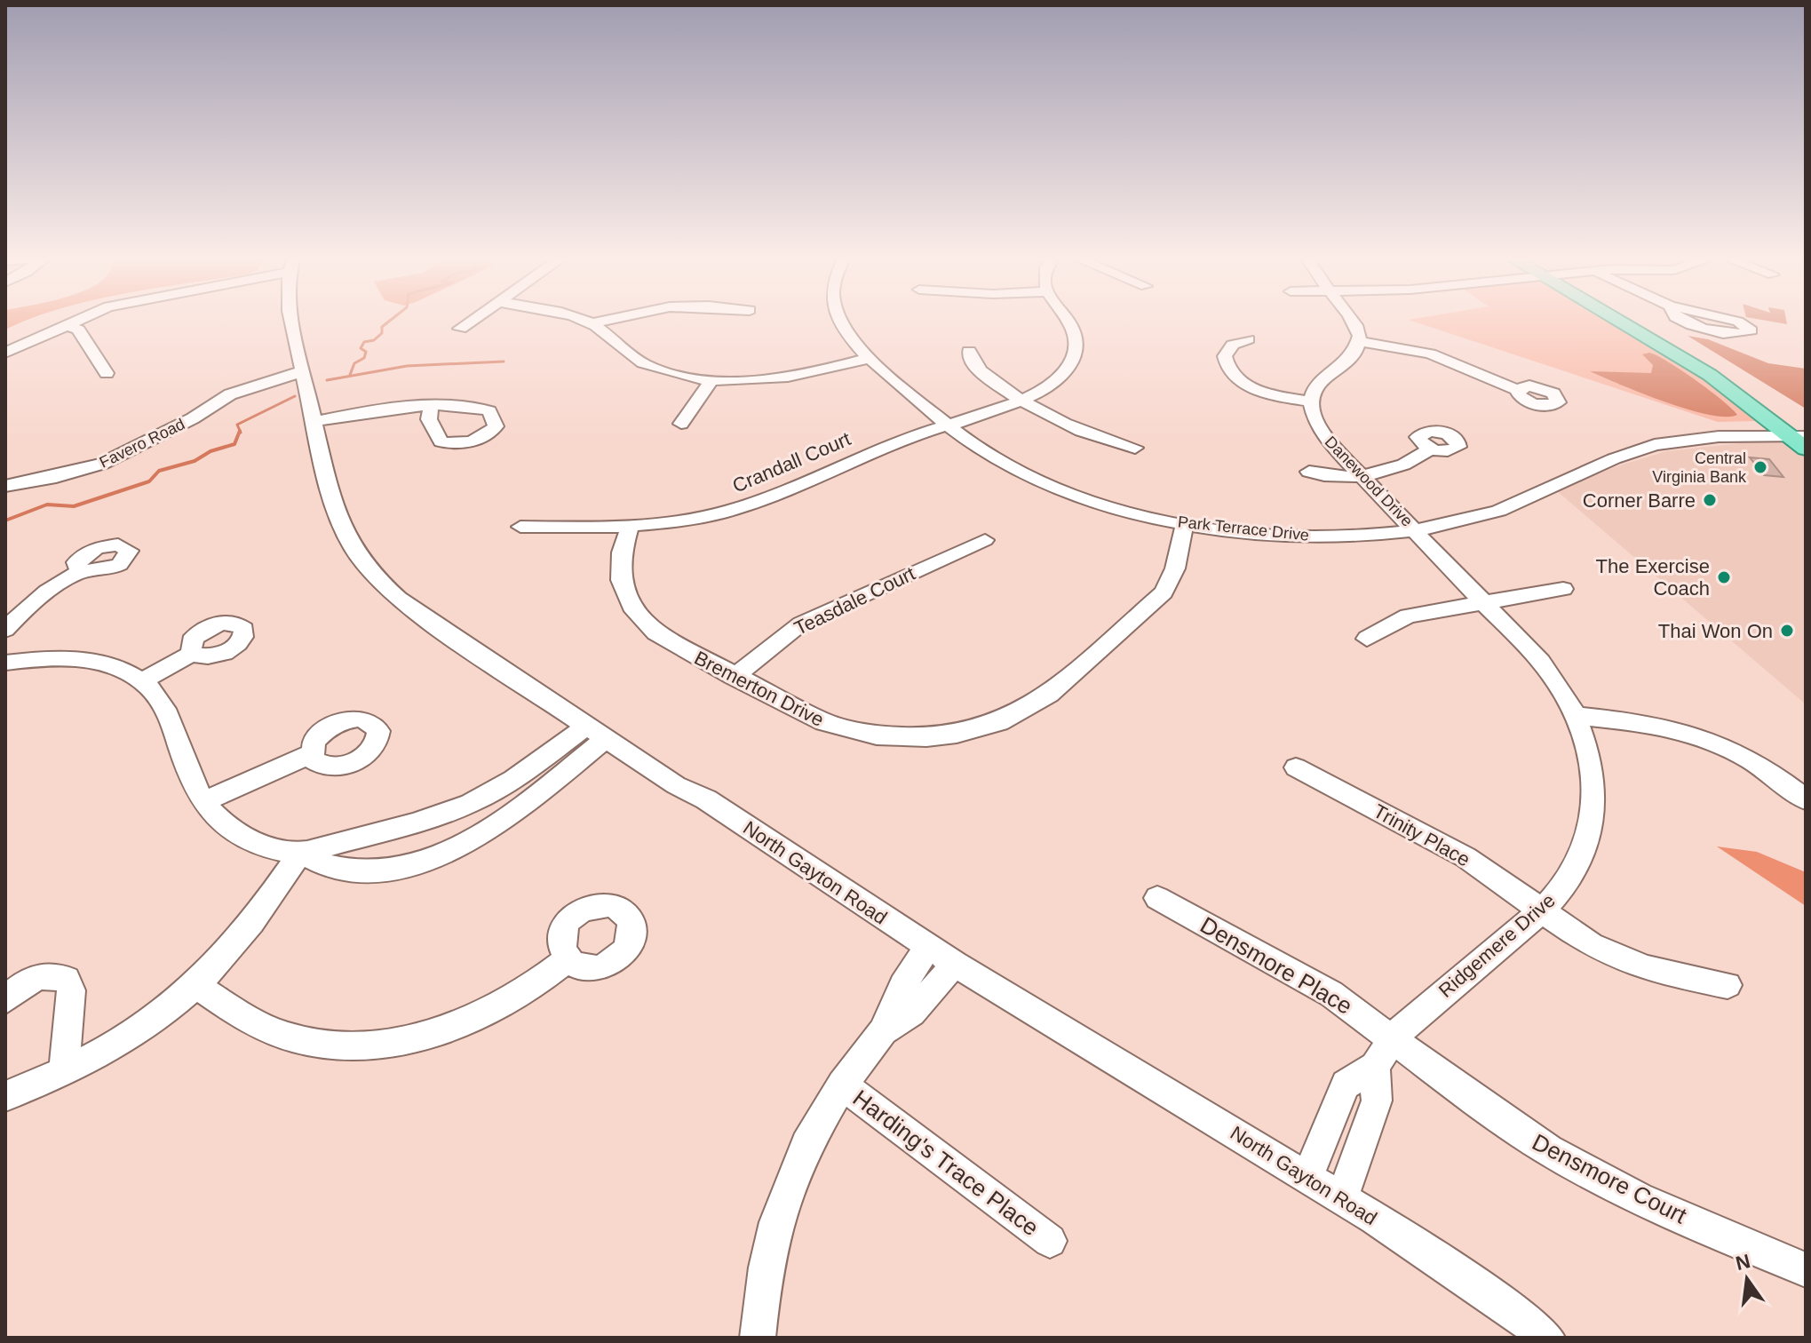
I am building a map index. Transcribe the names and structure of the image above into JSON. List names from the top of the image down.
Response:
{
  "streets": {
    "street": [
      "Favero Road",
      "Crandall Court",
      "Danewood Drive",
      "Park Terrace Drive",
      "Teasdale Court",
      "Bremerton Drive",
      "Trinity Place",
      "North Gayton Road",
      "Ridgemere Drive",
      "Densmore Place",
      "Harding's Trace Place",
      "Densmore Court"
    ]
  },
  "crossings": [
    ["Favero Road", "North Gayton Road"],
    ["Crandall Court", "Park Terrace Drive"],
    ["Crandall Court", "Bremerton Drive"],
    ["Danewood Drive", "Park Terrace Drive"],
    ["Danewood Drive", "Ridgemere Drive"],
    ["Park Terrace Drive", "Bremerton Drive"],
    ["Park Terrace Drive", "Ridgemere Drive"],
    ["Teasdale Court", "Bremerton Drive"],
    ["Trinity Place", "Ridgemere Drive"],
    ["North Gayton Road", "Ridgemere Drive"],
    ["Ridgemere Drive", "Densmore Place"],
    ["Ridgemere Drive", "Densmore Court"],
    ["Densmore Place", "Densmore Court"]
  ],
  "places": [
    "Central Virginia Bank",
    "Corner Barre",
    "The Exercise Coach",
    "Thai Won On"
  ],
  "north": "top"
}
